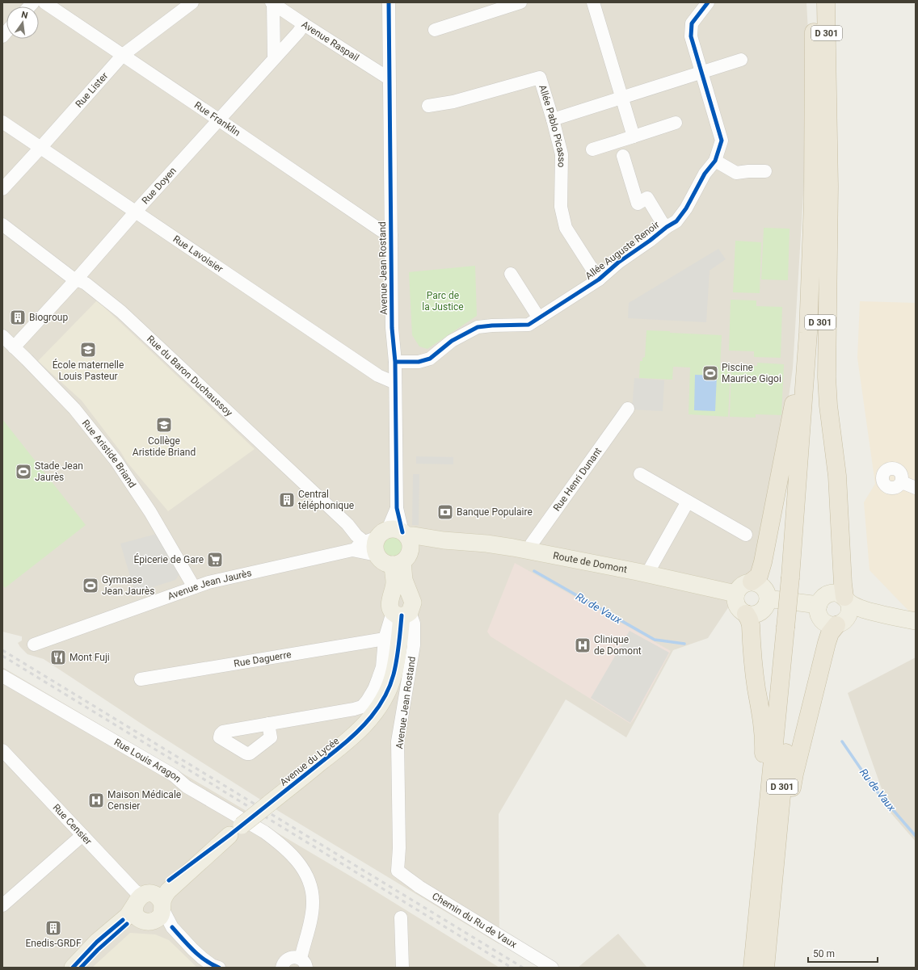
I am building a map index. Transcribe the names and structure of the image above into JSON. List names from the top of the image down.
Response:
{
  "streets": {
    "highway": ["D 301"],
    "main road": ["Route de Domont", "Avenue du Lycée"],
    "street": [
      "Avenue Raspail",
      "Rue Lister",
      "Rue Franklin",
      "Allée Pablo Picasso",
      "Rue Doyen",
      "Allée Auguste Renoir",
      "Rue Lavoisier",
      "Avenue Jean Rostand",
      "Rue du Baron Duchaussoy",
      "Rue Aristide Briand",
      "Rue Henri Dunant",
      "Avenue Jean Jaurès",
      "Rue Daguerre",
      "Rue Louis Aragon",
      "Rue Censier",
      "Chemin du Ru de Vaux"
    ]
  },
  "crossings": [
    ["Avenue Raspail", "Rue Doyen"],
    ["Avenue Raspail", "Avenue Jean Rostand"],
    ["Rue Lister", "Rue Franklin"],
    ["Rue Lister", "Rue Lavoisier"],
    ["Rue Franklin", "Rue Doyen"],
    ["Rue Franklin", "Avenue Jean Rostand"],
    ["Allée Pablo Picasso", "Allée Auguste Renoir"],
    ["Rue Doyen", "Rue Lavoisier"],
    ["Rue Doyen", "Rue du Baron Duchaussoy"],
    ["Rue Doyen", "Rue Aristide Briand"],
    ["Allée Auguste Renoir", "Avenue Jean Rostand"],
    ["Rue Lavoisier", "Avenue Jean Rostand"],
    ["Avenue Jean Rostand", "Rue du Baron Duchaussoy"],
    ["Avenue Jean Rostand", "Route de Domont"],
    ["Avenue Jean Rostand", "Avenue Jean Jaurès"],
    ["Avenue Jean Rostand", "Avenue du Lycée"],
    ["Avenue Jean Rostand", "Chemin du Ru de Vaux"],
    ["Rue du Baron Duchaussoy", "Route de Domont"],
    ["Rue du Baron Duchaussoy", "Avenue Jean Jaurès"],
    ["Rue du Baron Duchaussoy", "Avenue du Lycée"],
    ["Rue Aristide Briand", "Avenue Jean Jaurès"],
    ["Rue Henri Dunant", "Route de Domont"],
    ["Route de Domont", "Avenue Jean Jaurès"],
    ["Route de Domont", "Avenue du Lycée"],
    ["Avenue Jean Jaurès", "Avenue du Lycée"],
    ["Avenue du Lycée", "Rue Censier"]
  ],
  "water": ["Ru de Vaux"],
  "parks": ["Parc de la Justice"],
  "places": {
    "building": ["Biogroup", "Central téléphonique", "Enedis-GRDF"],
    "school or university": ["École maternelle Louis Pasteur", "Collège Aristide Briand"],
    "sports": ["Piscine Maurice Gigoi", "Stade Jean Jaurès", "Gymnase Jean Jaurès"],
    "bank": ["Banque Populaire"],
    "supermarket": ["Épicerie de Gare"],
    "hospital": ["Clinique de Domont", "Maison Médicale Censier"],
    "restaurant": ["Mont Fuji"]
  },
  "scale_bar": "50 m",
  "north": "top"
}
